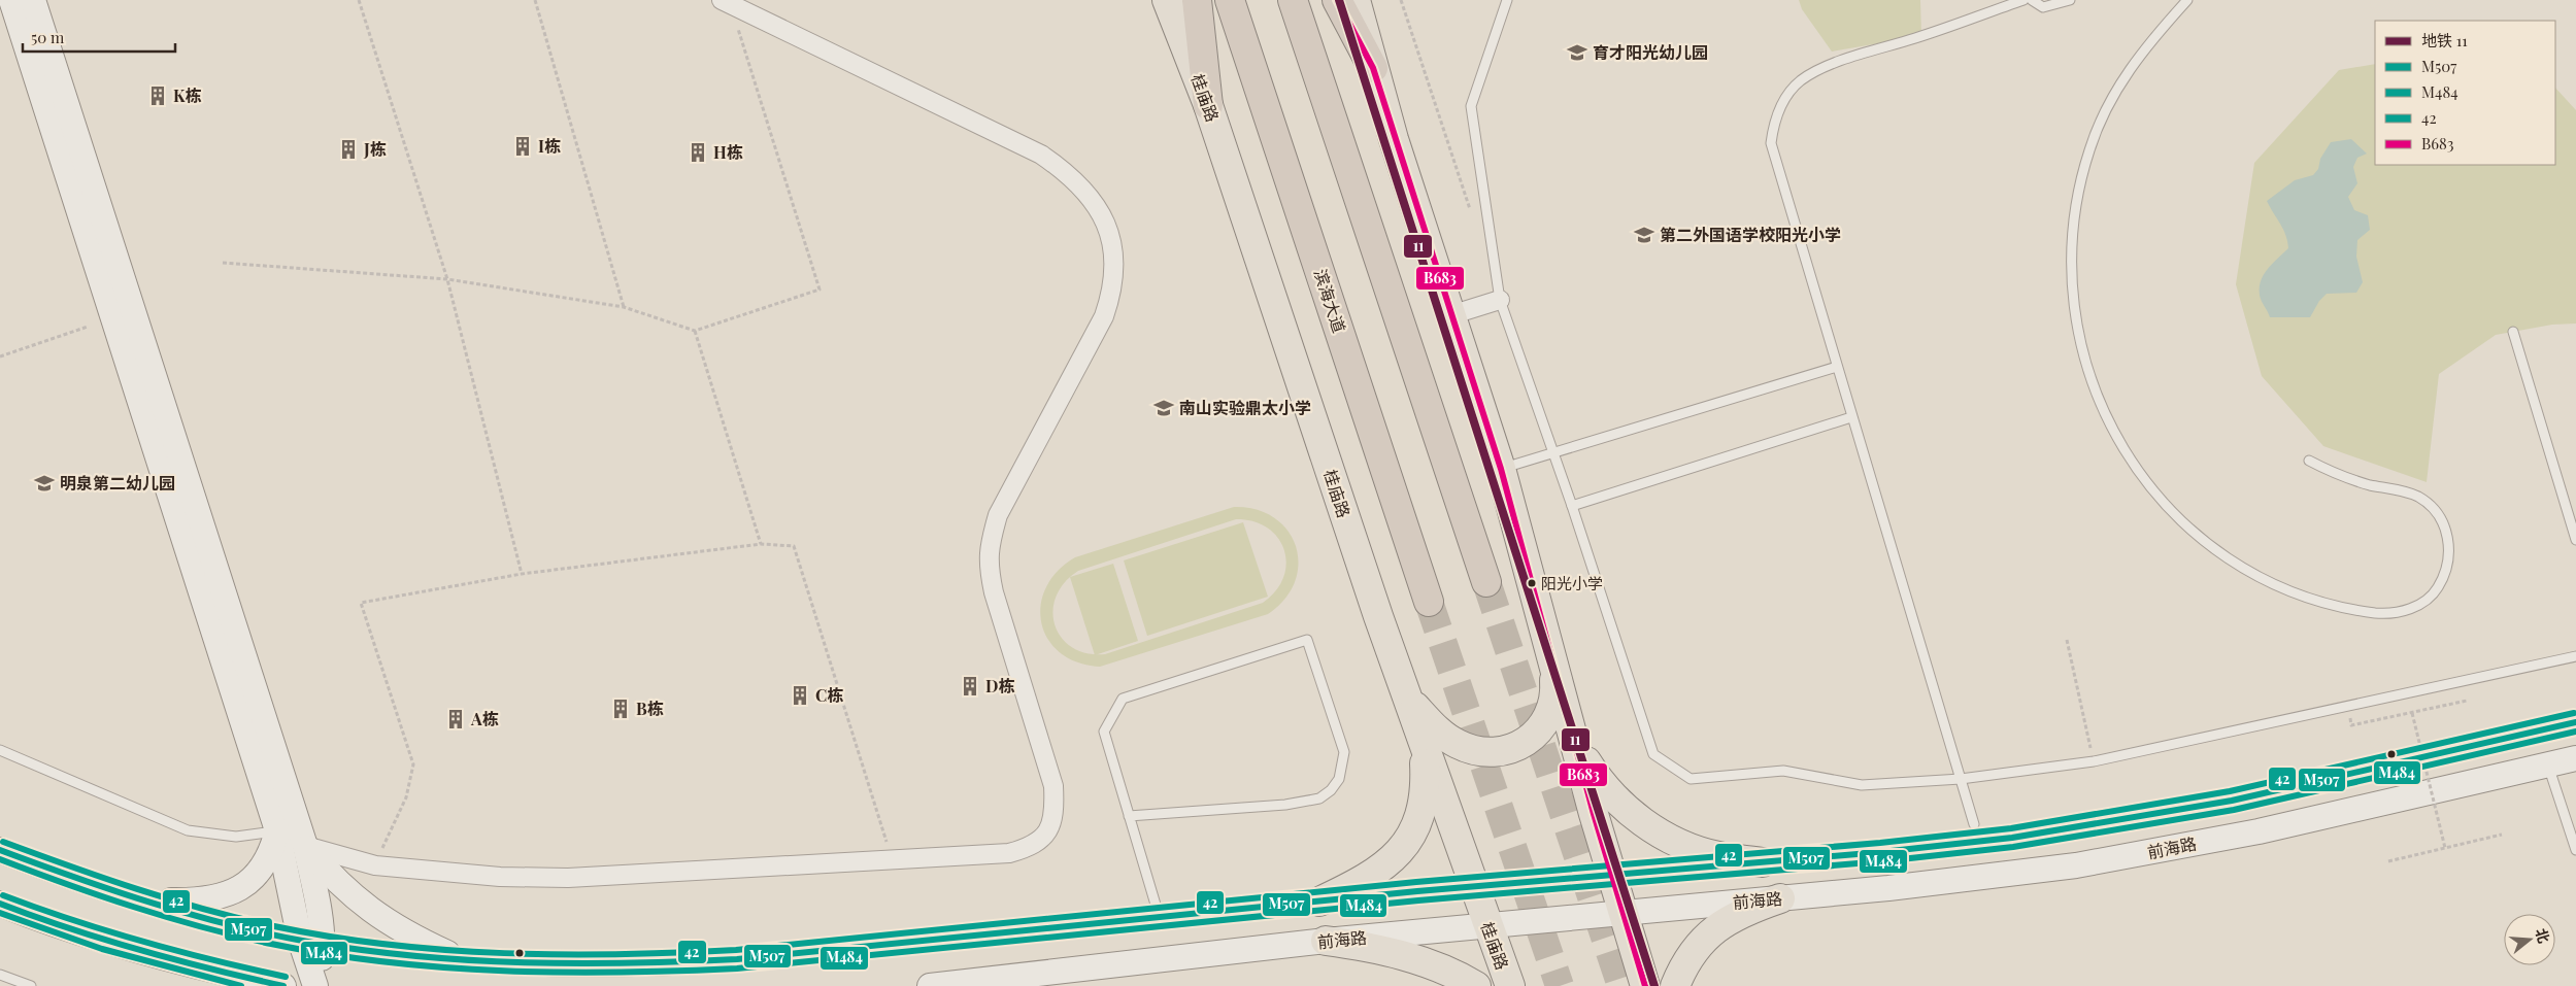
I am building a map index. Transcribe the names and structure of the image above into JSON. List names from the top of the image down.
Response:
{
  "streets": {
    "highway": ["滨海大道"],
    "main road": ["桂庙路", "前海路"]
  },
  "crossings": [
    ["桂庙路", "前海路"]
  ],
  "places": {
    "school or university": [
      "育才阳光幼儿园",
      "第二外国语学校阳光小学",
      "南山实验鼎太小学",
      "明泉第二幼儿园"
    ],
    "building": [
      "K栋",
      "I栋",
      "J栋",
      "H栋",
      "D栋",
      "C栋",
      "B栋",
      "A栋"
    ],
    "other": ["阳光小学"]
  },
  "lines": [
    "metro line 11",
    "transit line B683",
    "transit line 42",
    "transit line M507",
    "transit line M484"
  ],
  "legend": [
    "地铁 11",
    "M507",
    "M484",
    "42",
    "B683"
  ],
  "scale_bar": "50 m",
  "north": "right"
}
